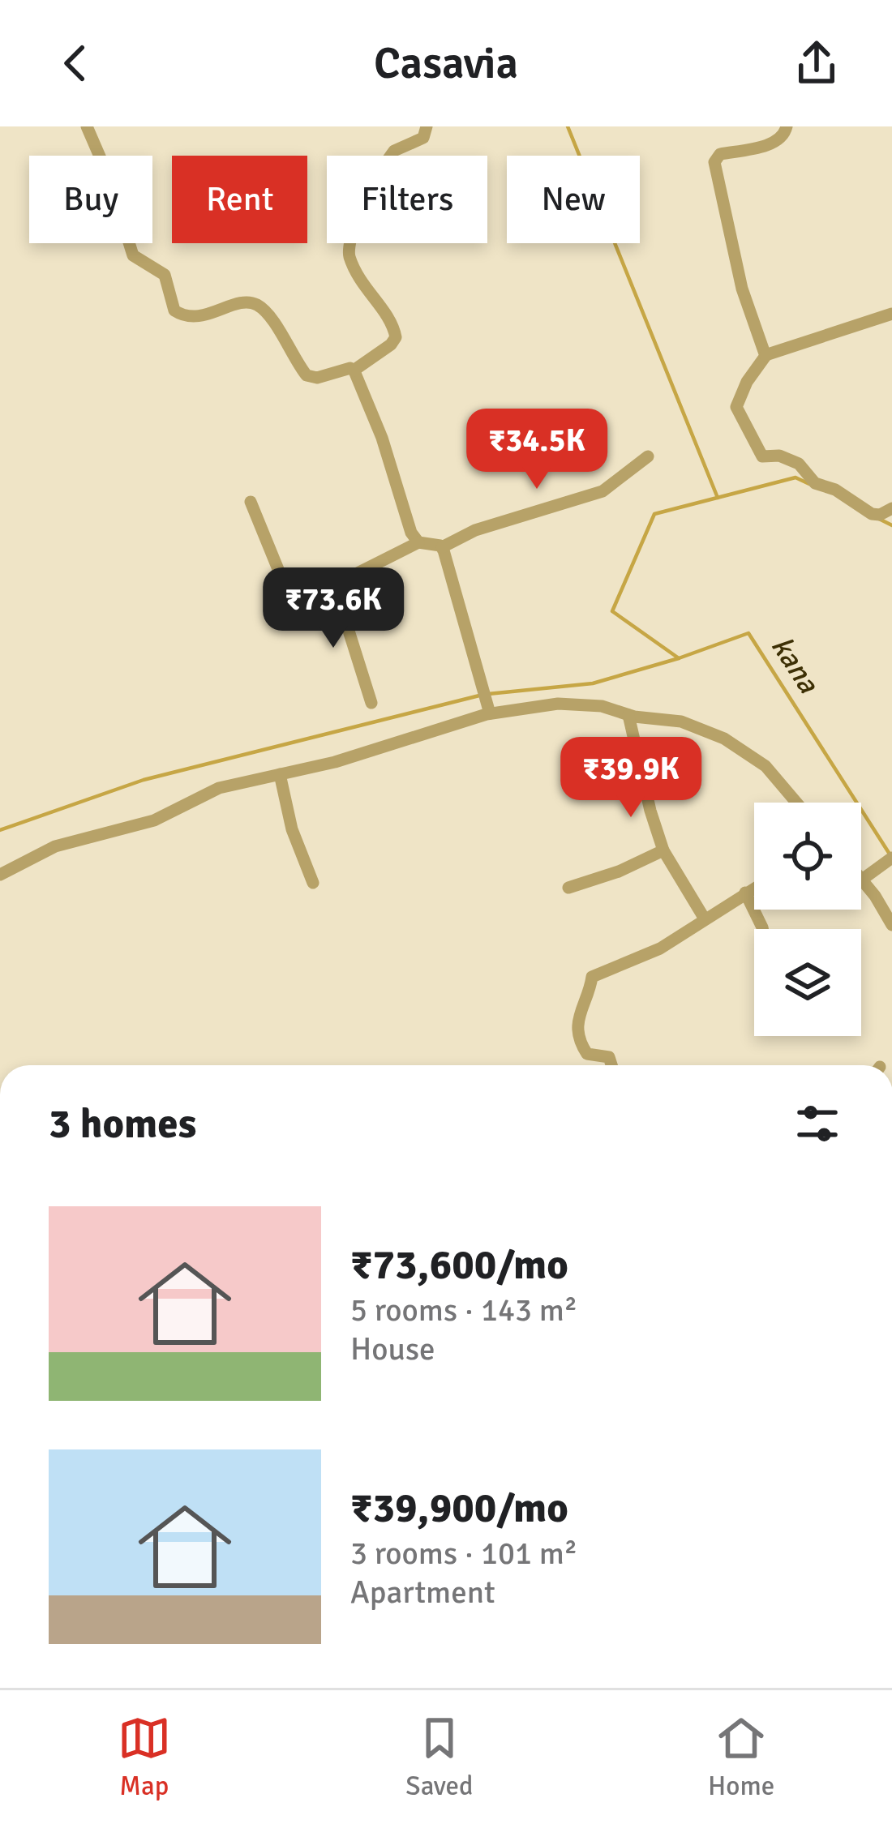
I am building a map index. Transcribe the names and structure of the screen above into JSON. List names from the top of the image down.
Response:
{
  "water": ["kana"],
  "page": {
    "header": "Casavia",
    "chip": [
      "Buy",
      "Rent",
      "Filters",
      "New"
    ],
    "price": ["₹34.5K", "₹73.6K", "₹39.9K"],
    "heading": "3 homes",
    "list": [
      {
        "name": "₹73,600/mo",
        "note": "5 rooms · 143 m² · House"
      },
      {
        "name": "₹39,900/mo",
        "note": "3 rooms · 101 m² · Apartment"
      }
    ],
    "tabs": ["Map", "Saved", "Home"]
  }
}
